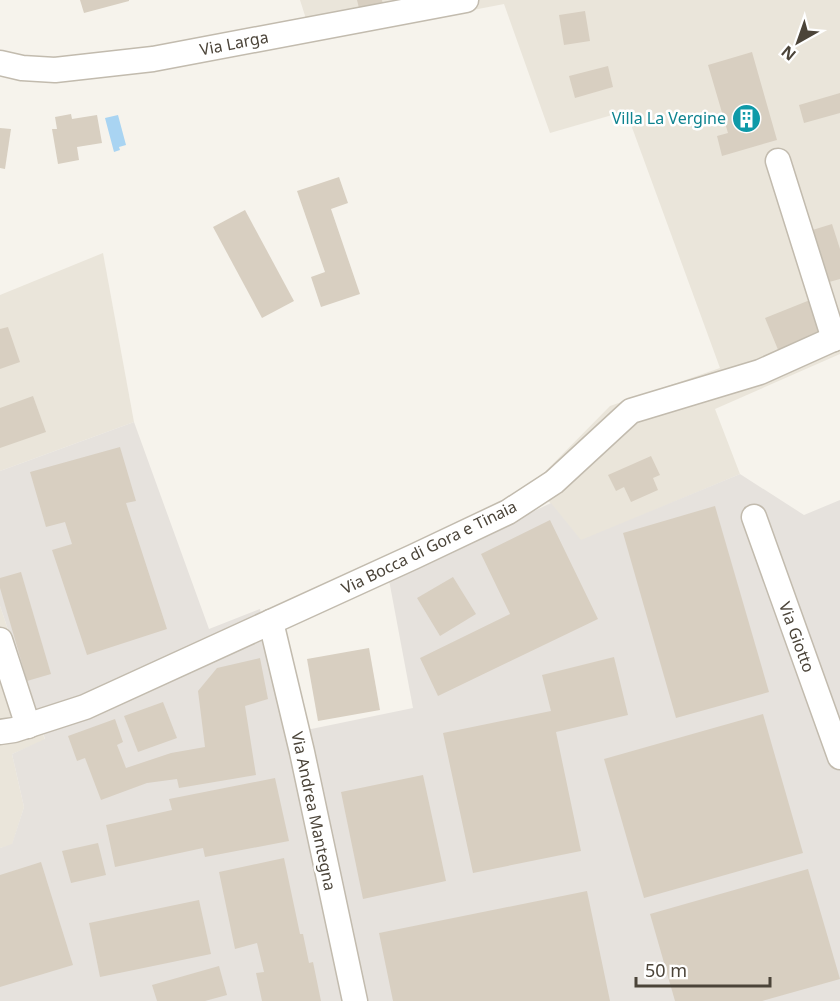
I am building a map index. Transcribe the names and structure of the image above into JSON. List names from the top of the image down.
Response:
{
  "streets": {
    "street": [
      "Via Larga",
      "Via Bocca di Gora e Tinaia",
      "Via Giotto",
      "Via Andrea Mantegna"
    ]
  },
  "crossings": [
    ["Via Bocca di Gora e Tinaia", "Via Andrea Mantegna"]
  ],
  "places": {
    "building": ["Villa La Vergine"]
  },
  "scale_bar": "50 m",
  "north": "bottom left"
}
